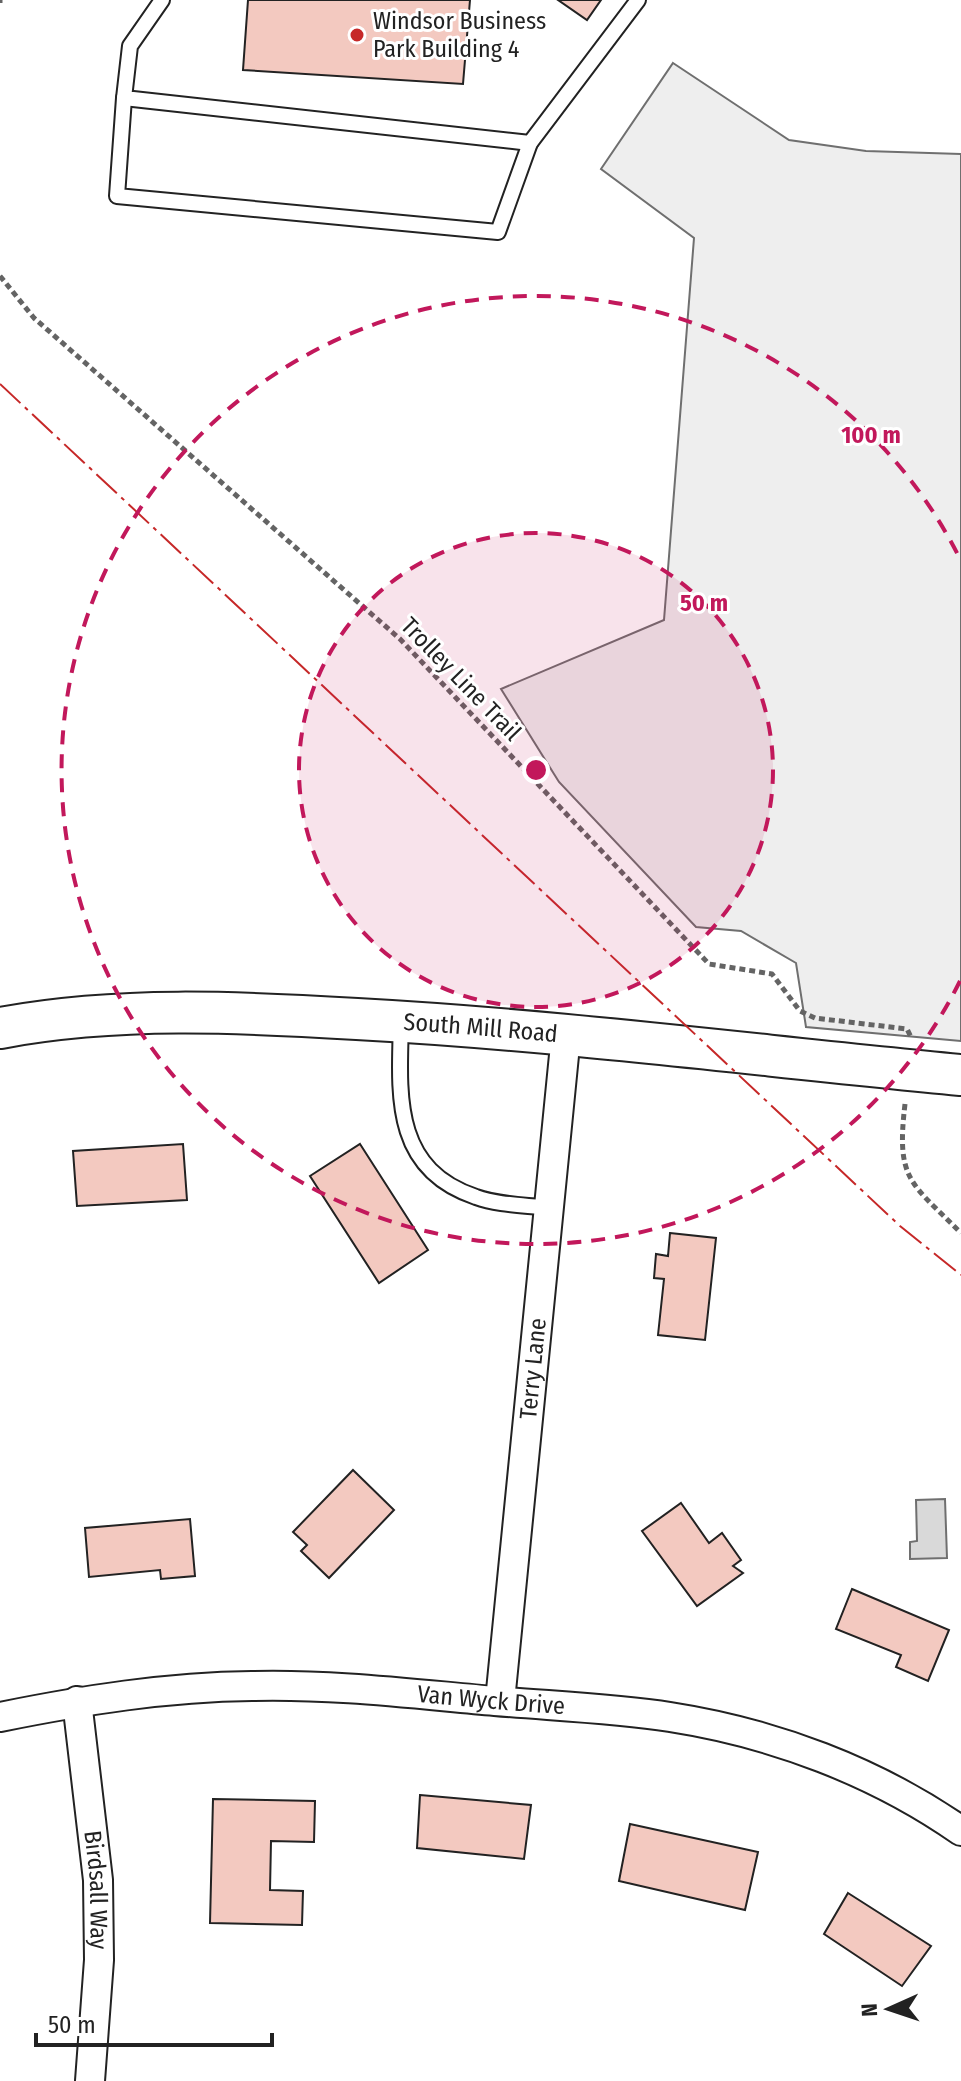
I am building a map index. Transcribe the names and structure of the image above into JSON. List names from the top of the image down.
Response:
{
  "streets": {
    "main road": ["South Mill Road"],
    "street": ["Terry Lane", "Van Wyck Drive", "Birdsall Way"],
    "path": ["Trolley Line Trail"]
  },
  "crossings": [
    ["South Mill Road", "Terry Lane"],
    ["Terry Lane", "Van Wyck Drive"],
    ["Van Wyck Drive", "Birdsall Way"]
  ],
  "places": ["Windsor Business Park Building 4"],
  "scale_bar": "50 m",
  "north": "left",
  "rings": ["100 m", "50 m"]
}
